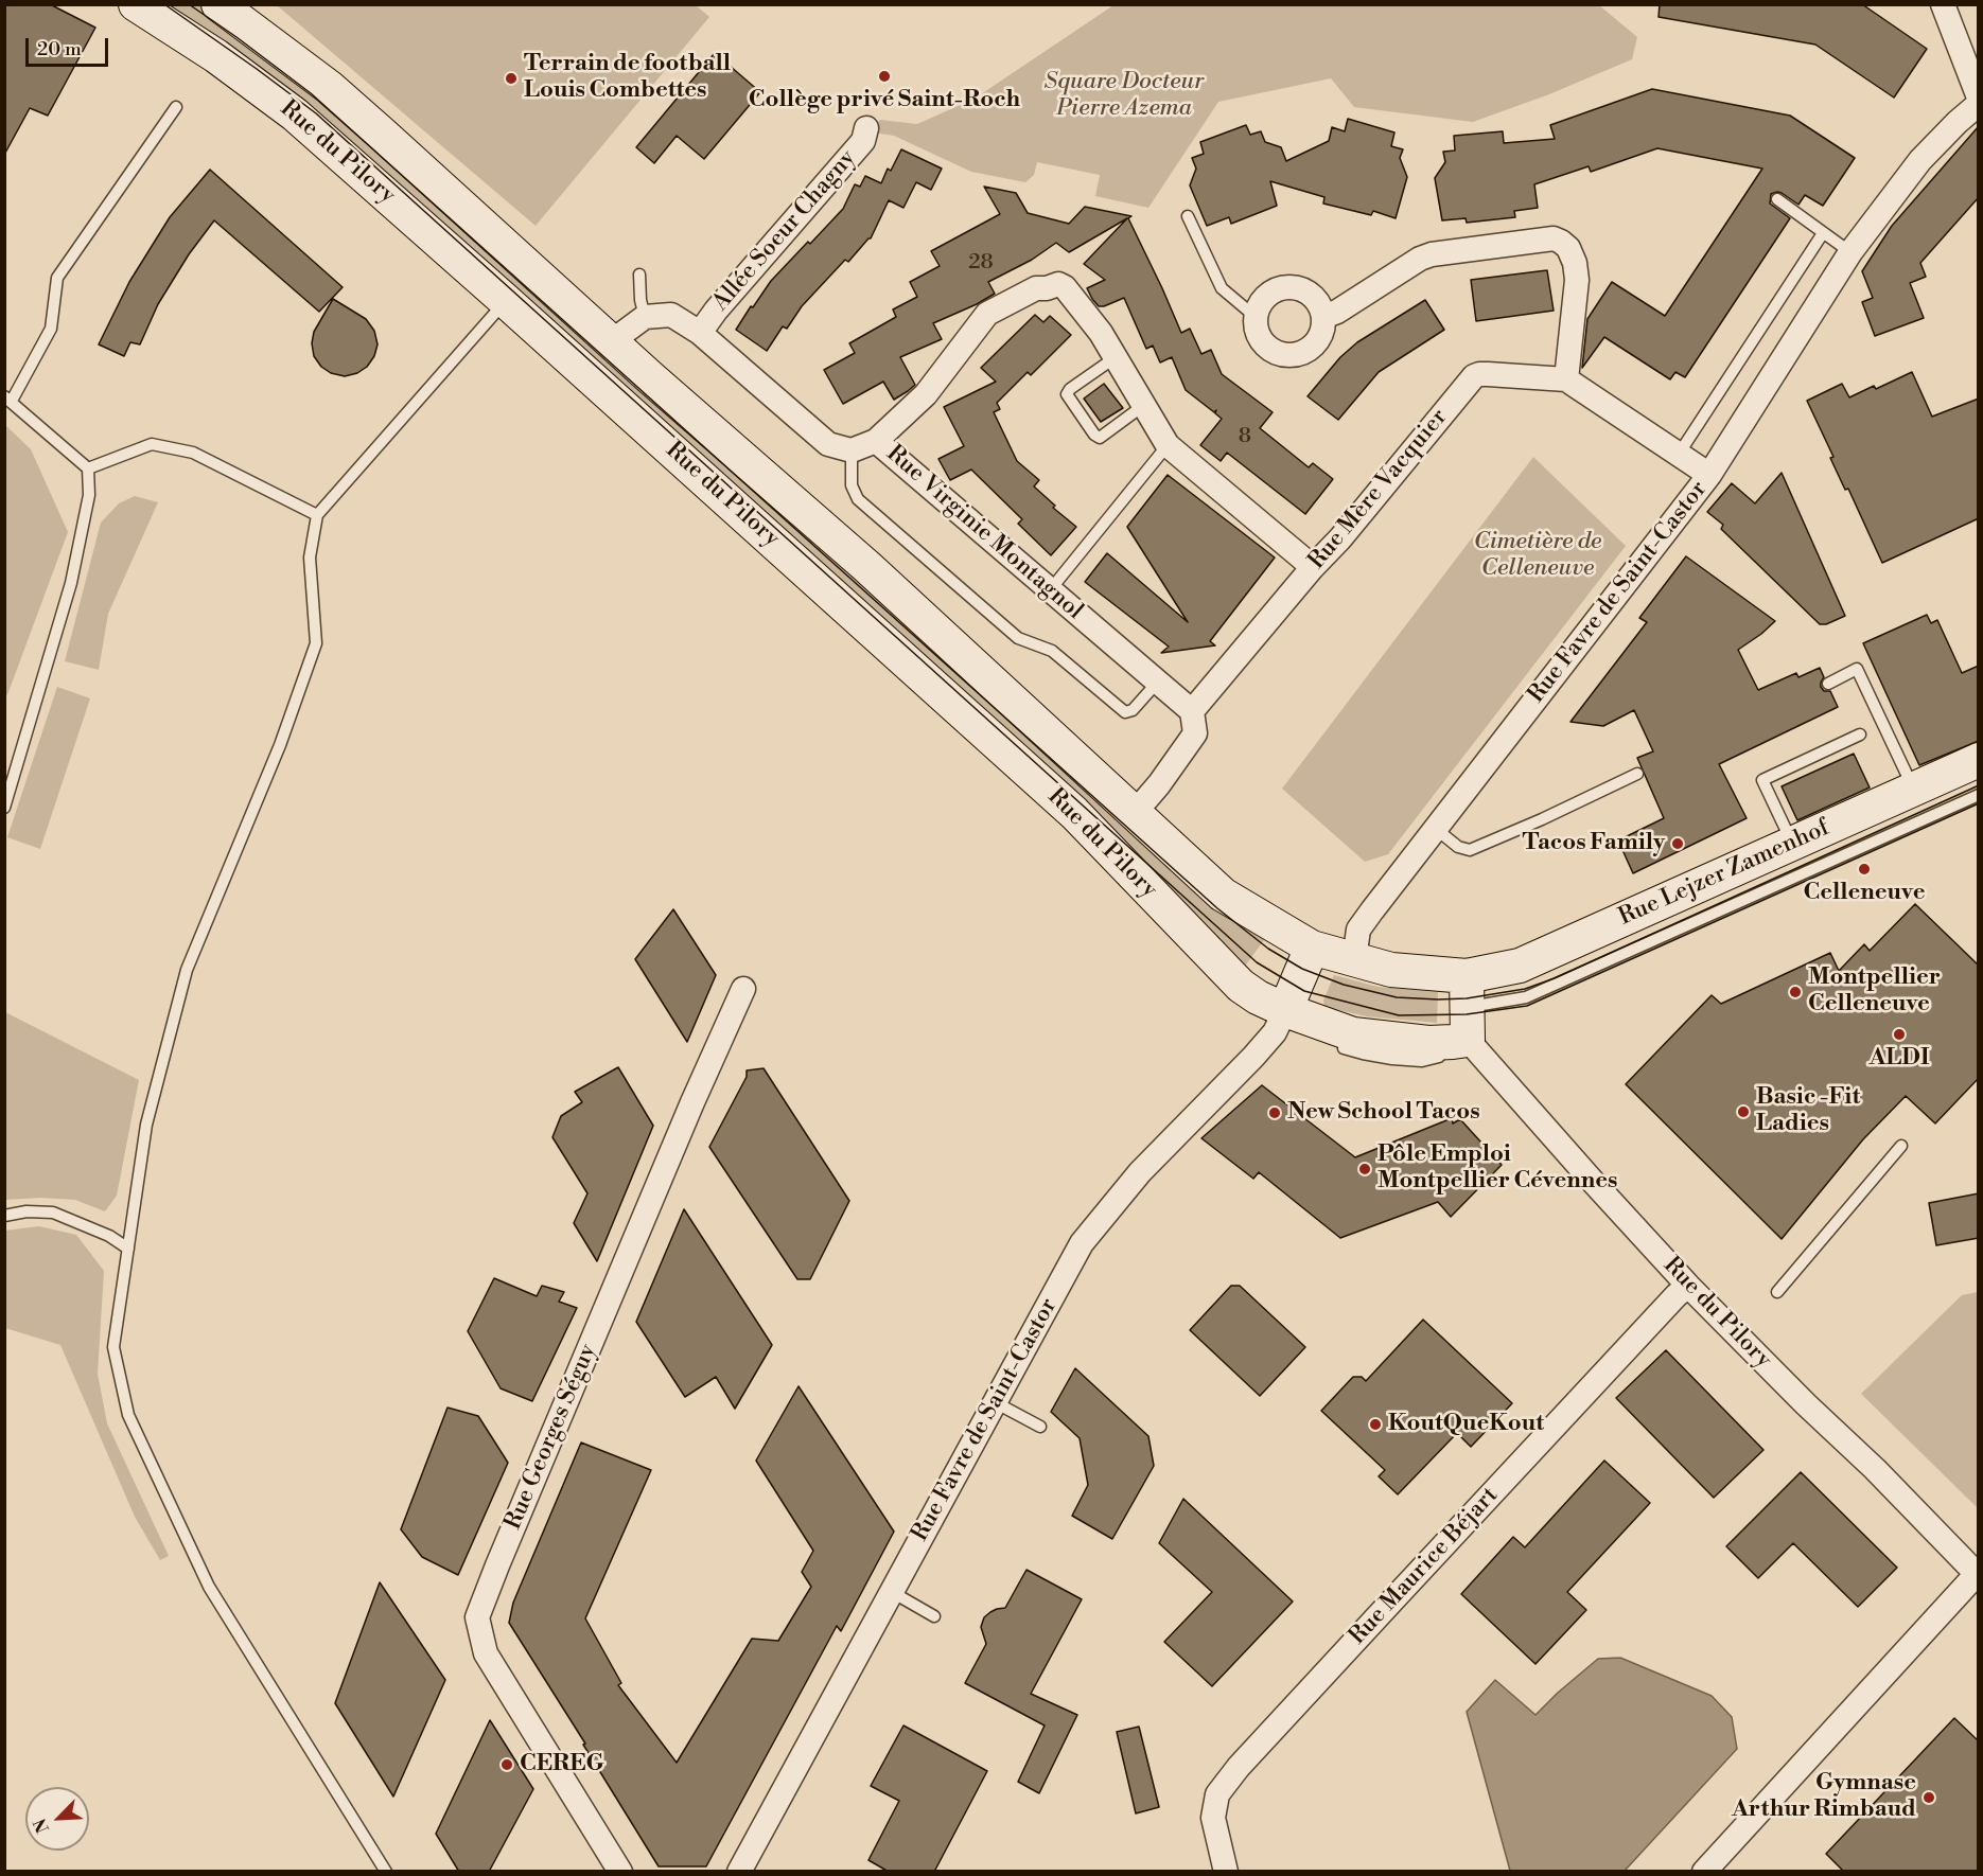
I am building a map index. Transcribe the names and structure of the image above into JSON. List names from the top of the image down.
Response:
{
  "streets": {
    "main road": ["Rue du Pilory", "Rue Lejzer Zamenhof"],
    "street": [
      "Allée Soeur Chagny",
      "Rue Mère Vacquier",
      "Rue Virginie Montagnol",
      "Rue Favre de Saint-Castor",
      "Rue Georges Séguy",
      "Rue Maurice Béjart"
    ]
  },
  "crossings": [
    ["Rue du Pilory", "Rue Favre de Saint-Castor"],
    ["Rue du Pilory", "Rue Lejzer Zamenhof"],
    ["Rue du Pilory", "Rue Maurice Béjart"],
    ["Allée Soeur Chagny", "Rue Virginie Montagnol"],
    ["Rue Mère Vacquier", "Rue Virginie Montagnol"]
  ],
  "parks": ["Square Docteur Pierre Azema", "Cimetière de Celleneuve"],
  "places": [
    "Collège privé Saint-Roch",
    "Terrain de football Louis Combettes",
    "Tacos Family",
    "Celleneuve",
    "Montpellier Celleneuve",
    "ALDI",
    "Basic -Fit Ladies",
    "New School Tacos",
    "Pôle Emploi Montpellier Cévennes",
    "KoutQueKout",
    "CEREG",
    "Gymnase Arthur Rimbaud"
  ],
  "house_numbers": ["28", "8"],
  "scale_bar": "20 m",
  "north": "bottom left"
}
